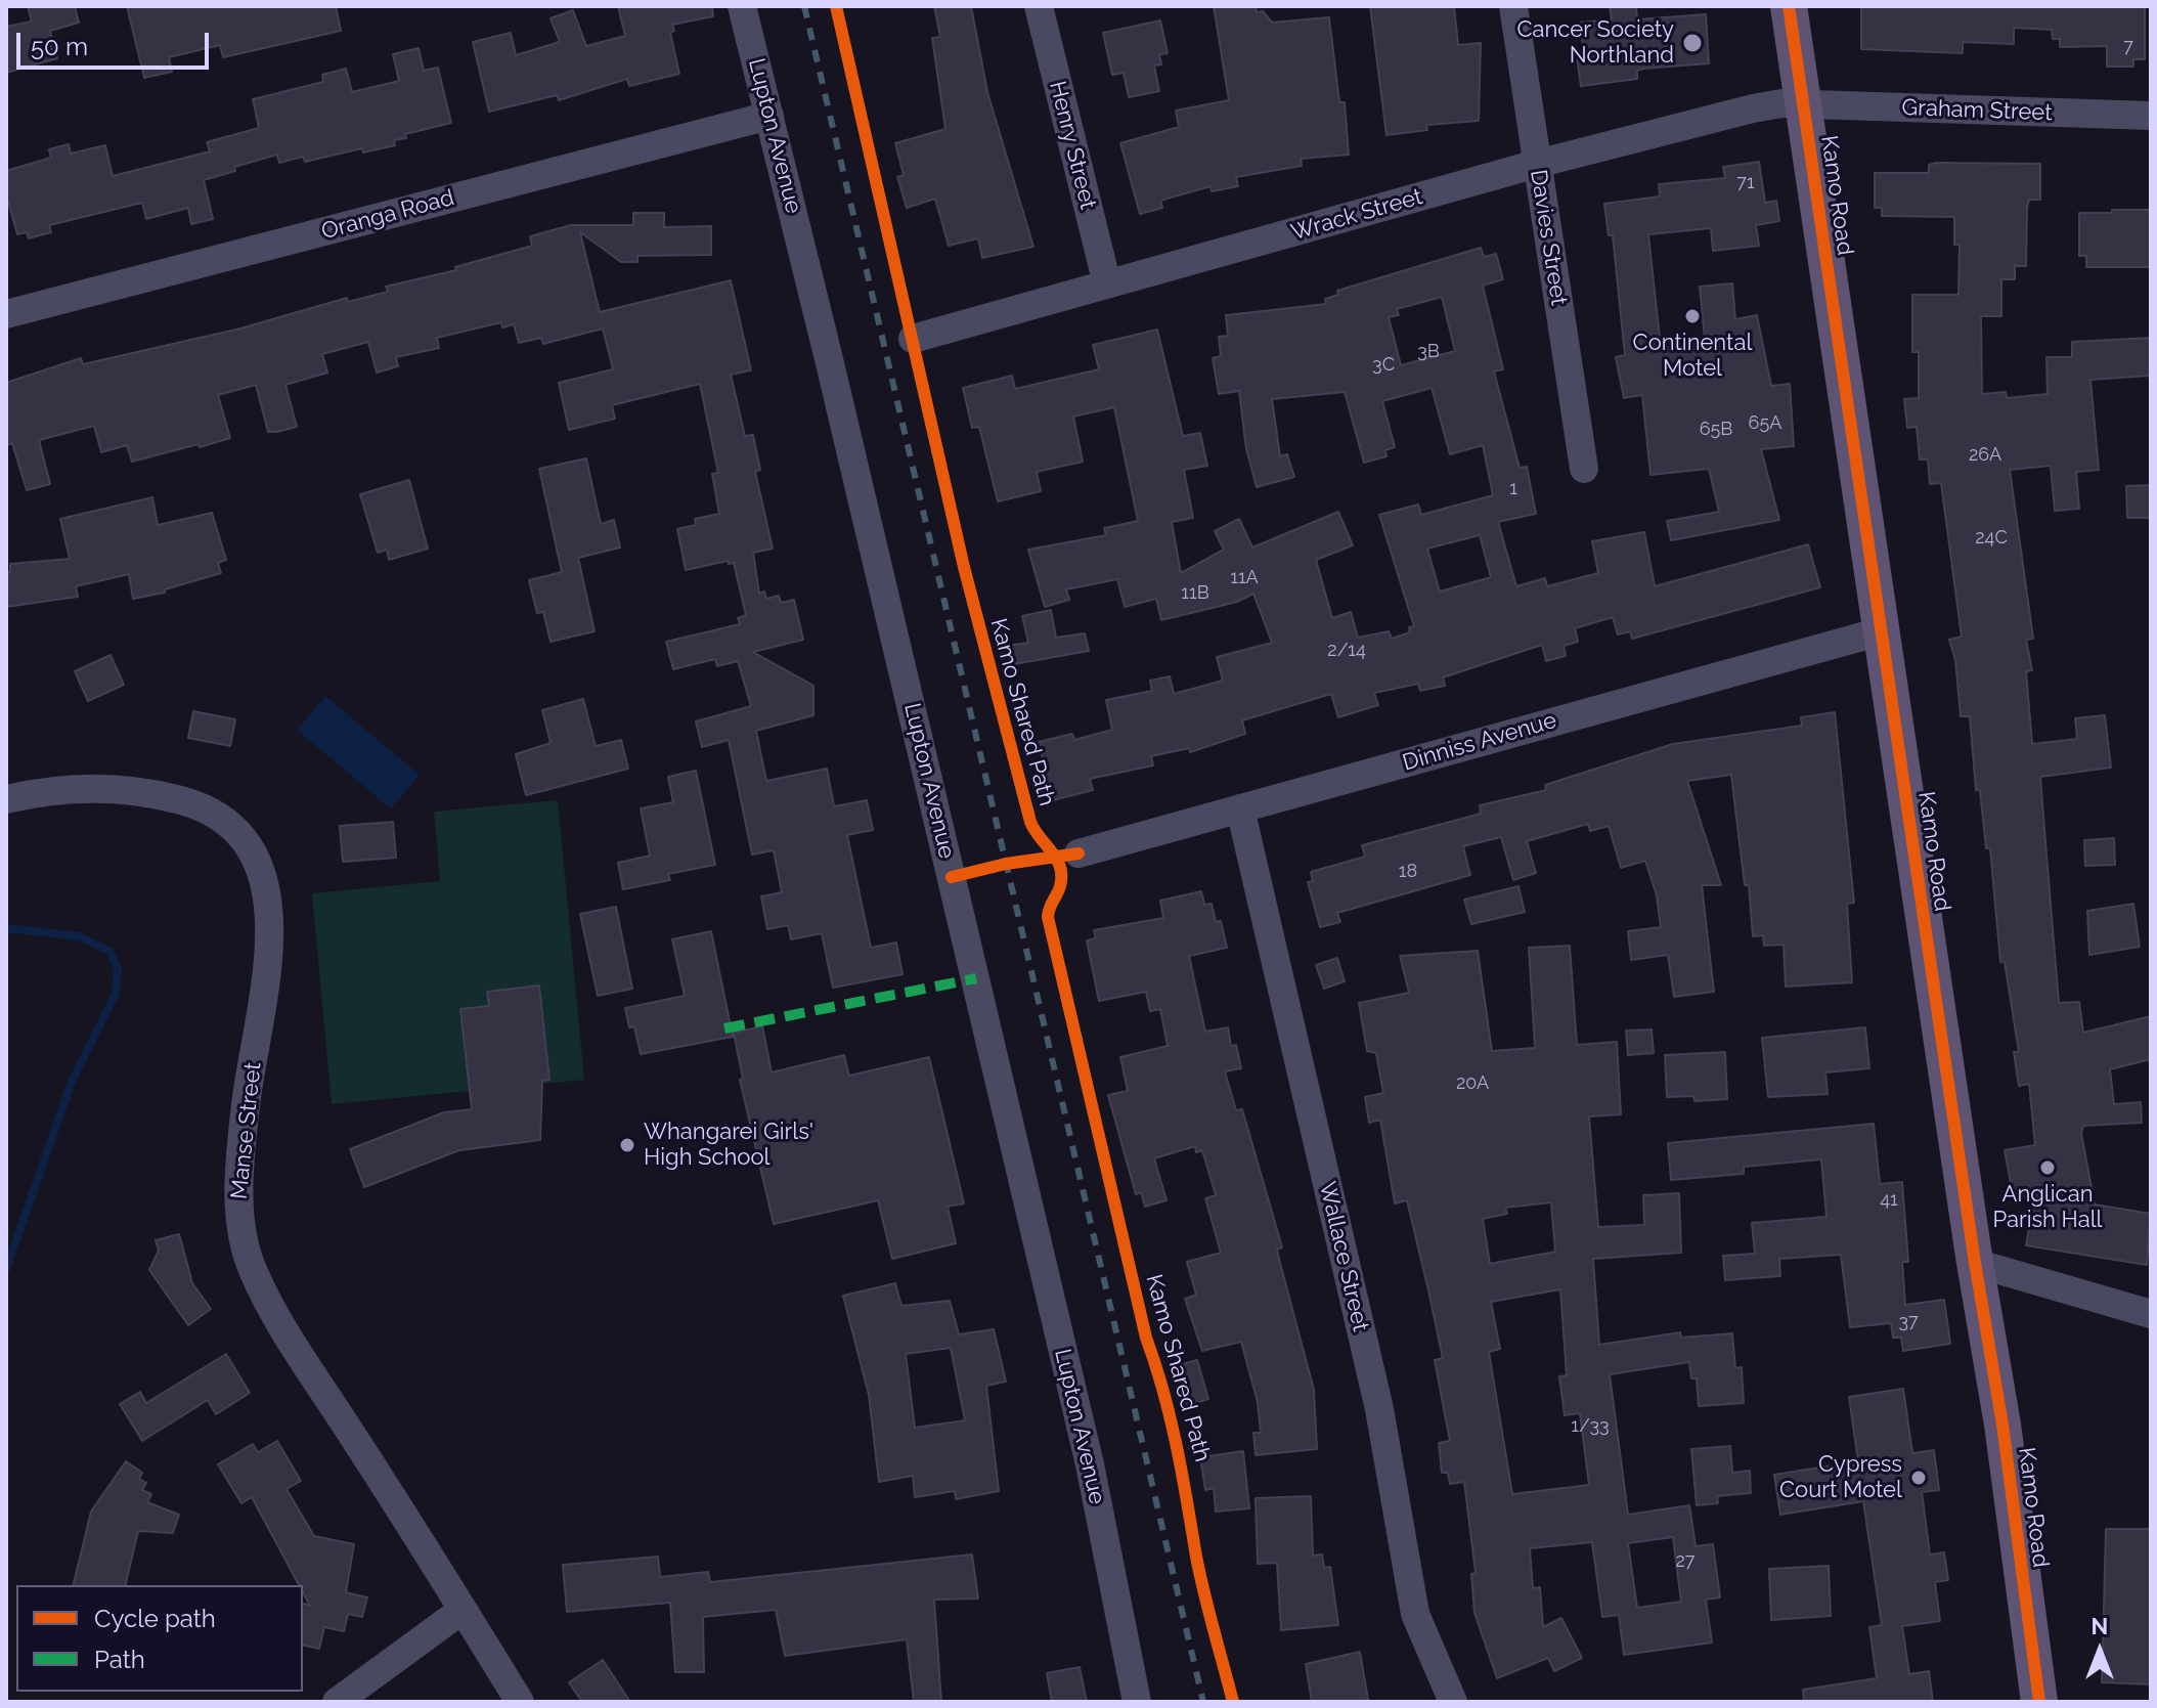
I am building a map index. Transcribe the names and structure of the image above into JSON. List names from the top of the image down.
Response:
{
  "streets": {
    "main road": ["Kamo Road"],
    "street": [
      "Graham Street",
      "Lupton Avenue",
      "Henry Street",
      "Oranga Road",
      "Wrack Street",
      "Davies Street",
      "Dinniss Avenue",
      "Manse Street",
      "Wallace Street"
    ],
    "cycle path": ["Kamo Shared Path"]
  },
  "crossings": [
    ["Graham Street", "Kamo Road"],
    ["Graham Street", "Wrack Street"],
    ["Lupton Avenue", "Oranga Road"],
    ["Henry Street", "Wrack Street"],
    ["Kamo Road", "Wrack Street"],
    ["Kamo Road", "Dinniss Avenue"],
    ["Wrack Street", "Davies Street"],
    ["Dinniss Avenue", "Wallace Street"]
  ],
  "places": [
    "Cancer Society Northland",
    "Continental Motel",
    "Whangarei Girls' High School",
    "Anglican Parish Hall",
    "Cypress Court Motel"
  ],
  "house_numbers": [
    "7",
    "71",
    "3B",
    "3C",
    "65A",
    "65B",
    "26A",
    "1",
    "24C",
    "11A",
    "11B",
    "2/14",
    "18",
    "20A",
    "41",
    "37",
    "1/33",
    "27"
  ],
  "legend": ["Cycle path", "Path"],
  "scale_bar": "50 m",
  "north": "top"
}
